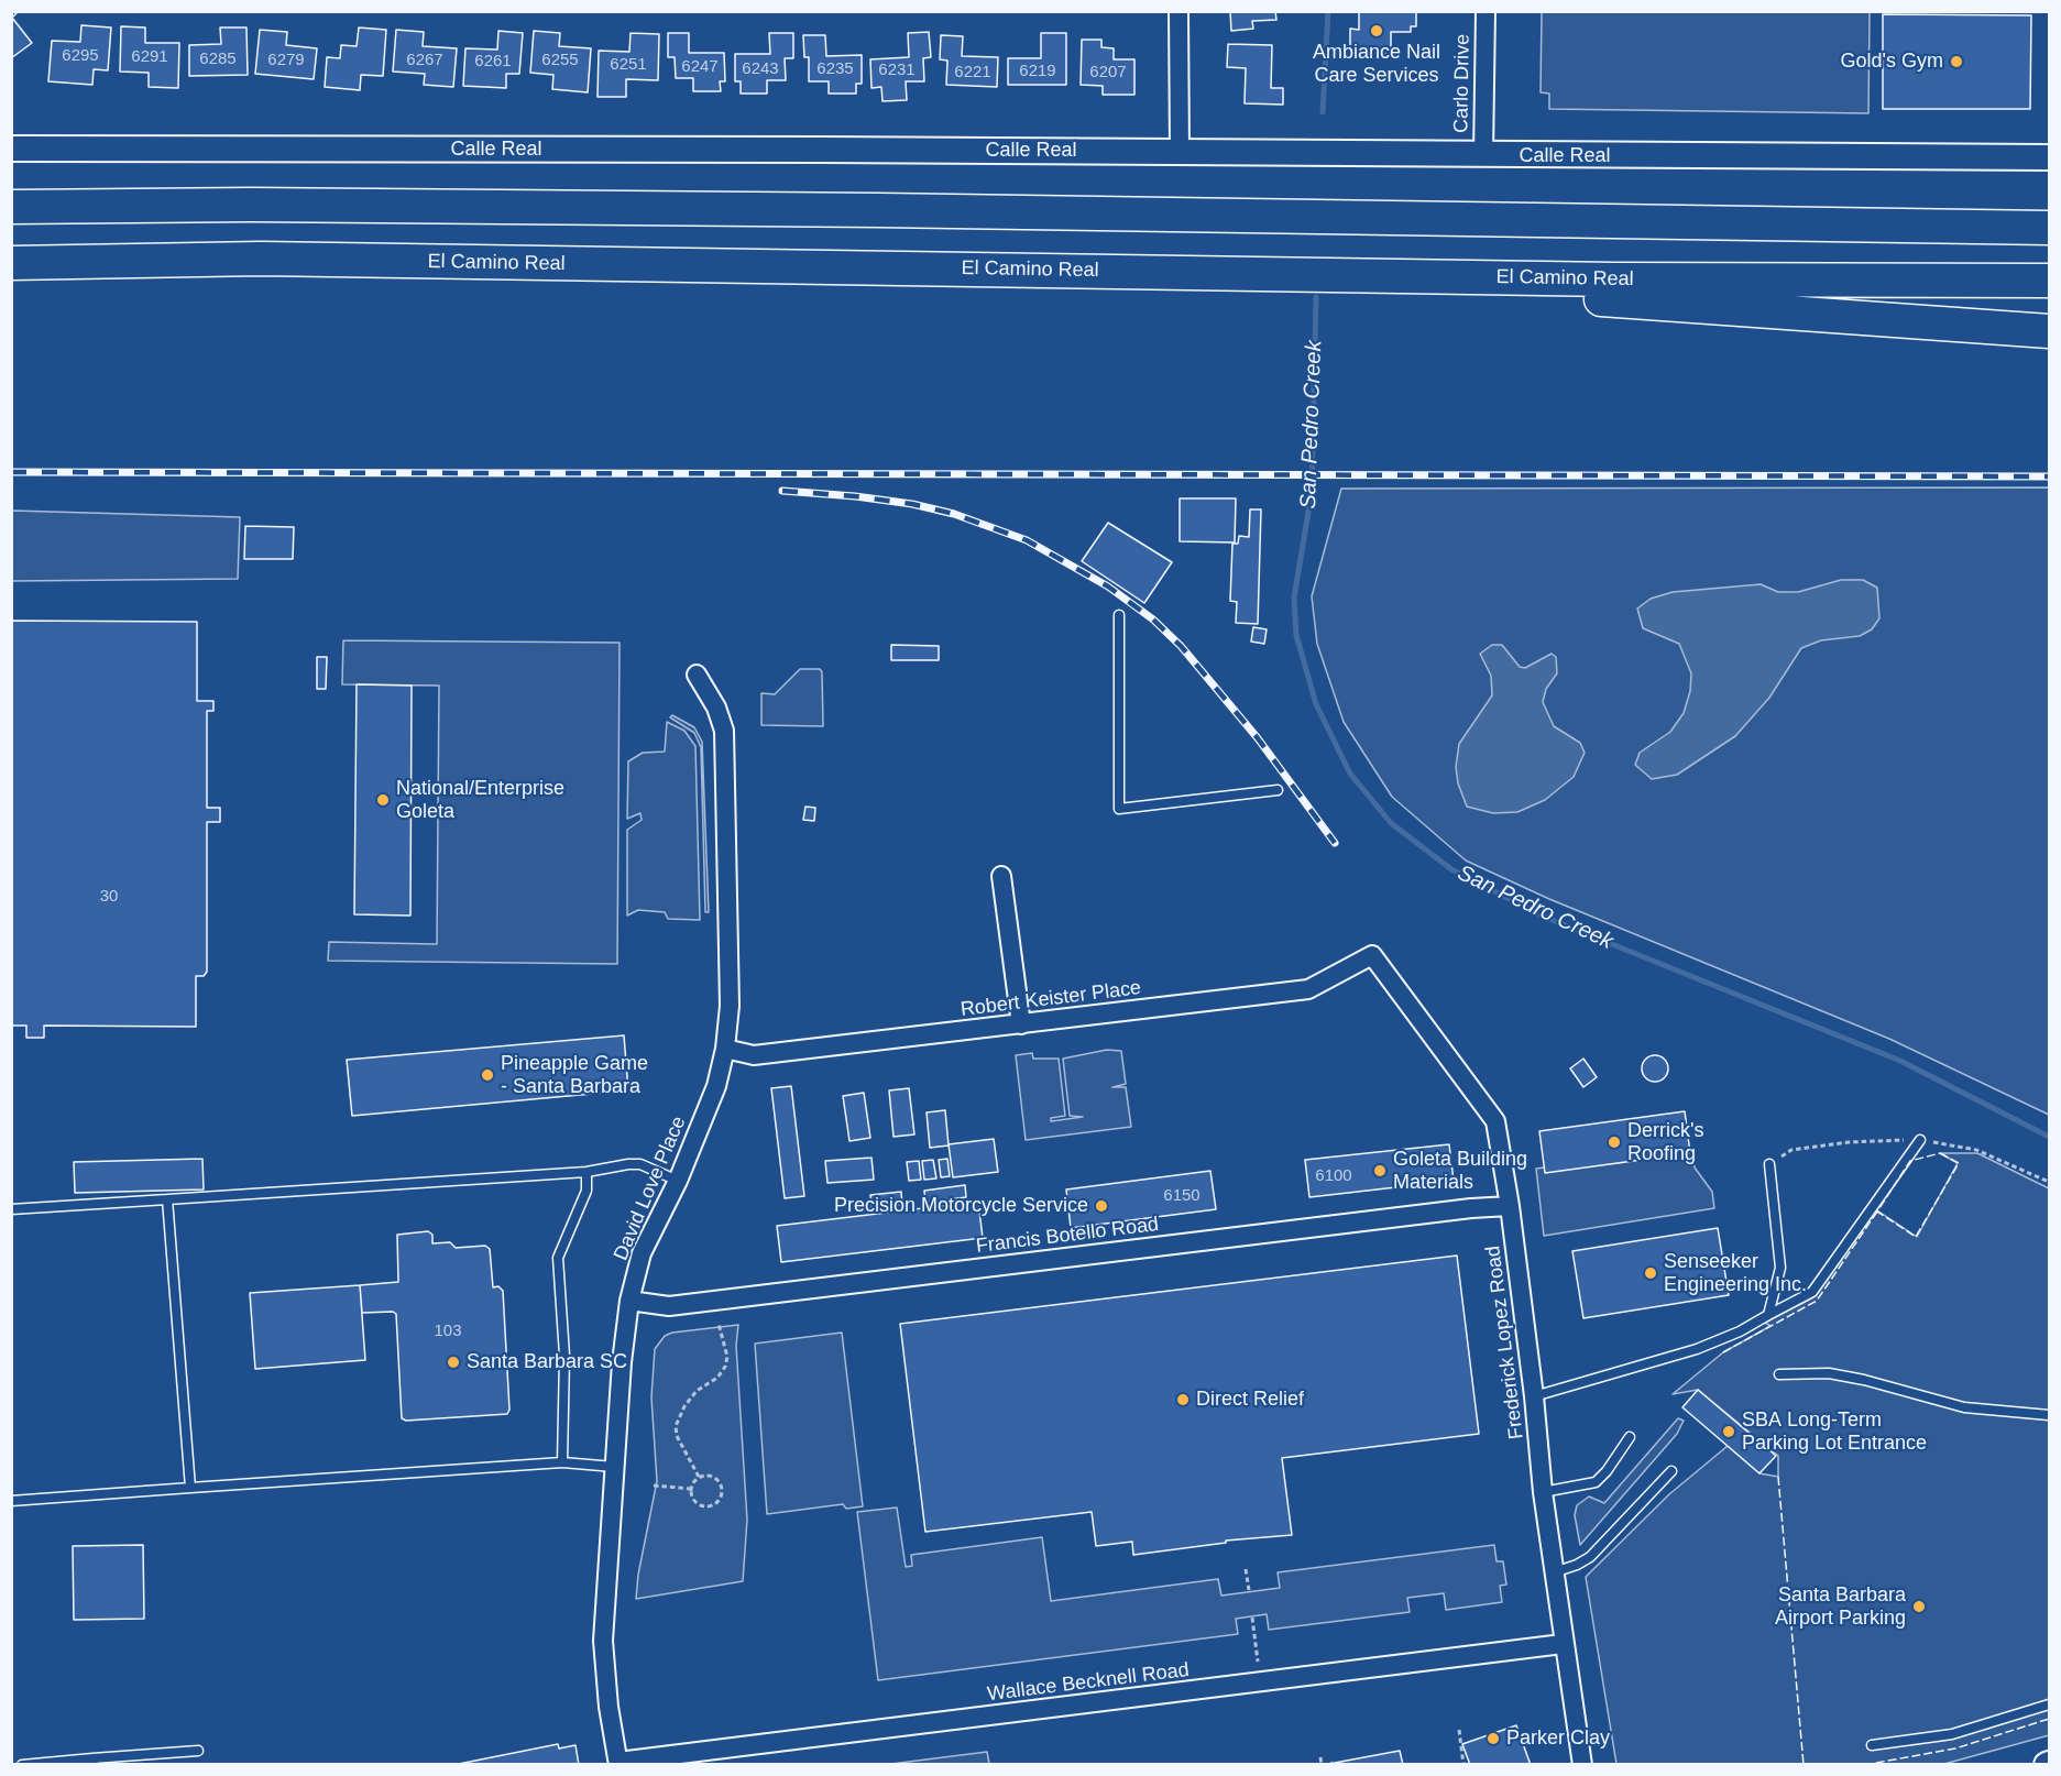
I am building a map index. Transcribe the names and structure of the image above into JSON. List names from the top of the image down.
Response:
{
  "streets": {
    "highway": ["El Camino Real"],
    "main road": ["Calle Real"],
    "street": [
      "Carlo Drive",
      "Robert Keister Place",
      "David Love Place",
      "Francis Botello Road",
      "Frederick Lopez Road",
      "Wallace Becknell Road"
    ]
  },
  "crossings": [
    ["Carlo Drive", "Calle Real"],
    ["Robert Keister Place", "David Love Place"],
    ["Robert Keister Place", "Frederick Lopez Road"],
    ["David Love Place", "Francis Botello Road"],
    ["David Love Place", "Wallace Becknell Road"],
    ["Francis Botello Road", "Frederick Lopez Road"],
    ["Frederick Lopez Road", "Wallace Becknell Road"]
  ],
  "water": ["San Pedro Creek"],
  "places": [
    "Ambiance Nail Care Services",
    "Gold's Gym",
    "National/Enterprise Goleta",
    "Pineapple Game - Santa Barbara",
    "Derrick's Roofing",
    "Goleta Building Materials",
    "Precision Motorcycle Service",
    "Senseeker Engineering Inc.",
    "Santa Barbara SC",
    "Direct Relief",
    "SBA Long-Term Parking Lot Entrance",
    "Santa Barbara Airport Parking",
    "Parker Clay"
  ],
  "house_numbers": [
    "6295",
    "6291",
    "6285",
    "6279",
    "6267",
    "6255",
    "6261",
    "6251",
    "6247",
    "6243",
    "6235",
    "6231",
    "6219",
    "6221",
    "6207",
    "30",
    "6100",
    "6150",
    "103"
  ]
}
